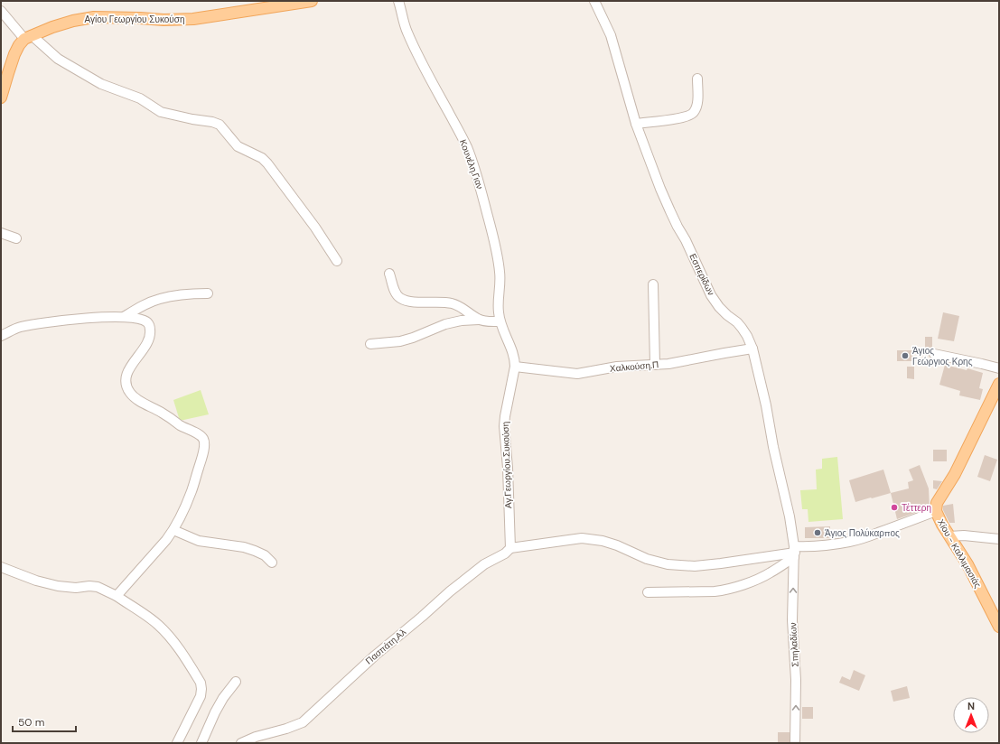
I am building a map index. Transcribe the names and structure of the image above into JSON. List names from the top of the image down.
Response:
{
  "streets": {
    "main road": ["Αγίου Γεωργίου Συκούση", "Χίου - Καλλιμασιάς"],
    "street": [
      "Κουνέλη.Γιαν",
      "Εσπερίδων",
      "Χαλκούση.Π",
      "Αγ.Γεωργίου.Συκούση",
      "Σπηλαδίων",
      "Πασπάτη.Αλ"
    ]
  },
  "crossings": [
    ["Κουνέλη.Γιαν", "Αγ.Γεωργίου.Συκούση"],
    ["Εσπερίδων", "Χαλκούση.Π"],
    ["Εσπερίδων", "Σπηλαδίων"],
    ["Χαλκούση.Π", "Αγ.Γεωργίου.Συκούση"],
    ["Αγ.Γεωργίου.Συκούση", "Πασπάτη.Αλ"]
  ],
  "one_way": ["Σπηλαδίων"],
  "places": ["Άγιος Γεώργιος Κρης", "Τέττερη", "Άγιος Πολύκαρπος"],
  "scale_bar": "50 m",
  "north": "top"
}
